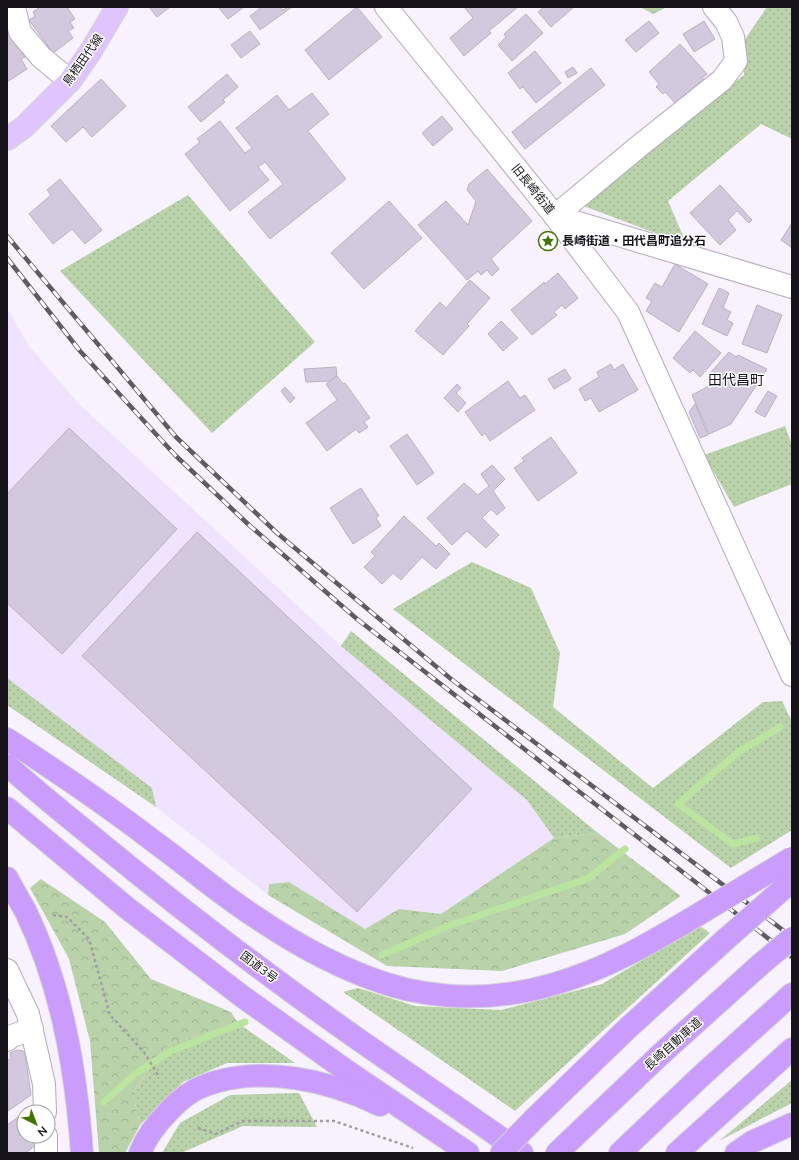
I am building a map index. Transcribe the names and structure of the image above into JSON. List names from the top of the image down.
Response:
{
  "streets": {
    "highway": ["国道3号", "長崎自動車道"],
    "main road": ["鳥栖田代線"],
    "street": ["旧長崎街道"]
  },
  "districts": ["田代昌町"],
  "places": {
    "place": ["長崎街道・田代昌町追分石"]
  },
  "north": "bottom right"
}
